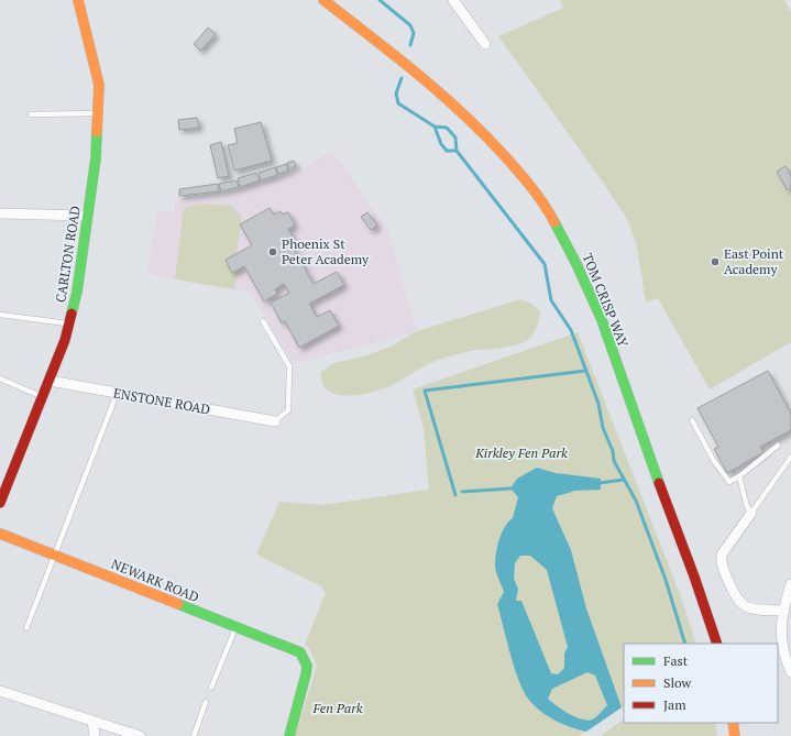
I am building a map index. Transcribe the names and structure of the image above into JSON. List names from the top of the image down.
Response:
{
  "streets": {
    "main road": ["CARLTON ROAD", "TOM CRISP WAY", "NEWARK ROAD"],
    "street": ["ENSTONE ROAD"]
  },
  "crossings": [
    ["CARLTON ROAD", "ENSTONE ROAD"]
  ],
  "parks": ["Kirkley Fen Park", "Fen Park"],
  "places": ["Phoenix St Peter Academy", "East Point Academy"],
  "legend": ["Fast", "Slow", "Jam"]
}
